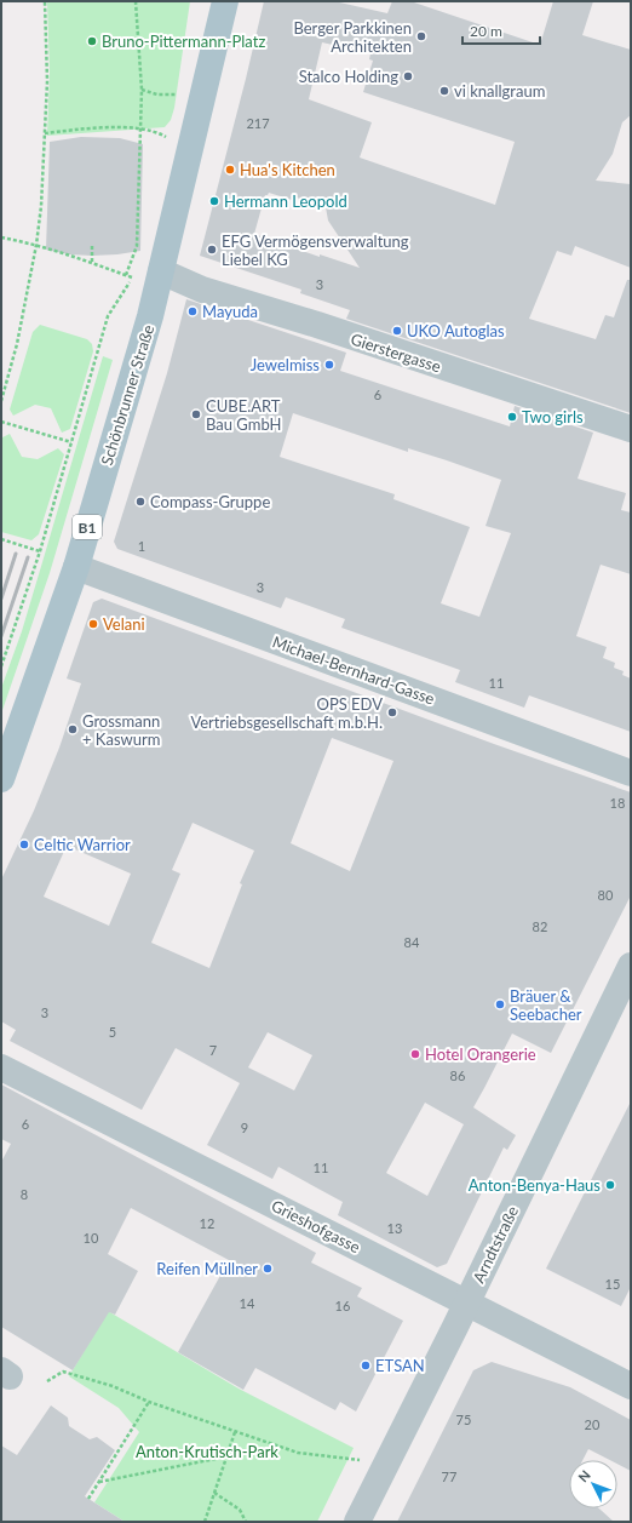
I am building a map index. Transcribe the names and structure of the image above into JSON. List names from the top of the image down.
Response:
{
  "streets": {
    "main road": ["Schönbrunner Straße", "B1"],
    "street": [
      "Gierstergasse",
      "Michael-Bernhard-Gasse",
      "Grieshofgasse",
      "Arndtstraße"
    ]
  },
  "crossings": [
    ["Gierstergasse", "Schönbrunner Straße"],
    ["Schönbrunner Straße", "Michael-Bernhard-Gasse"],
    ["Grieshofgasse", "Arndtstraße"]
  ],
  "parks": ["Anton-Krutisch-Park"],
  "places": [
    "Berger Parkkinen Architekten",
    "Bruno-Pittermann-Platz",
    "Stalco Holding",
    "vi knallgraum",
    "Hua's Kitchen",
    "Hermann Leopold",
    "EFG Vermögensverwaltung Liebel KG",
    "Mayuda",
    "UKO Autoglas",
    "Jewelmiss",
    "CUBE.ART Bau GmbH",
    "Two girls",
    "Compass-Gruppe",
    "Velani",
    "OPS EDV Vertriebsgesellschaft m.b.H.",
    "Grossmann + Kaswurm",
    "Celtic Warrior",
    "Bräuer & Seebacher",
    "Hotel Orangerie",
    "Anton-Benya-Haus",
    "Reifen Müllner",
    "ETSAN"
  ],
  "house_numbers": [
    "217",
    "3",
    "6",
    "1",
    "3",
    "11",
    "18",
    "80",
    "82",
    "84",
    "3",
    "5",
    "7",
    "86",
    "6",
    "9",
    "11",
    "8",
    "12",
    "13",
    "10",
    "15",
    "14",
    "16",
    "75",
    "20",
    "77"
  ],
  "scale_bar": "20 m",
  "north": "top left"
}
